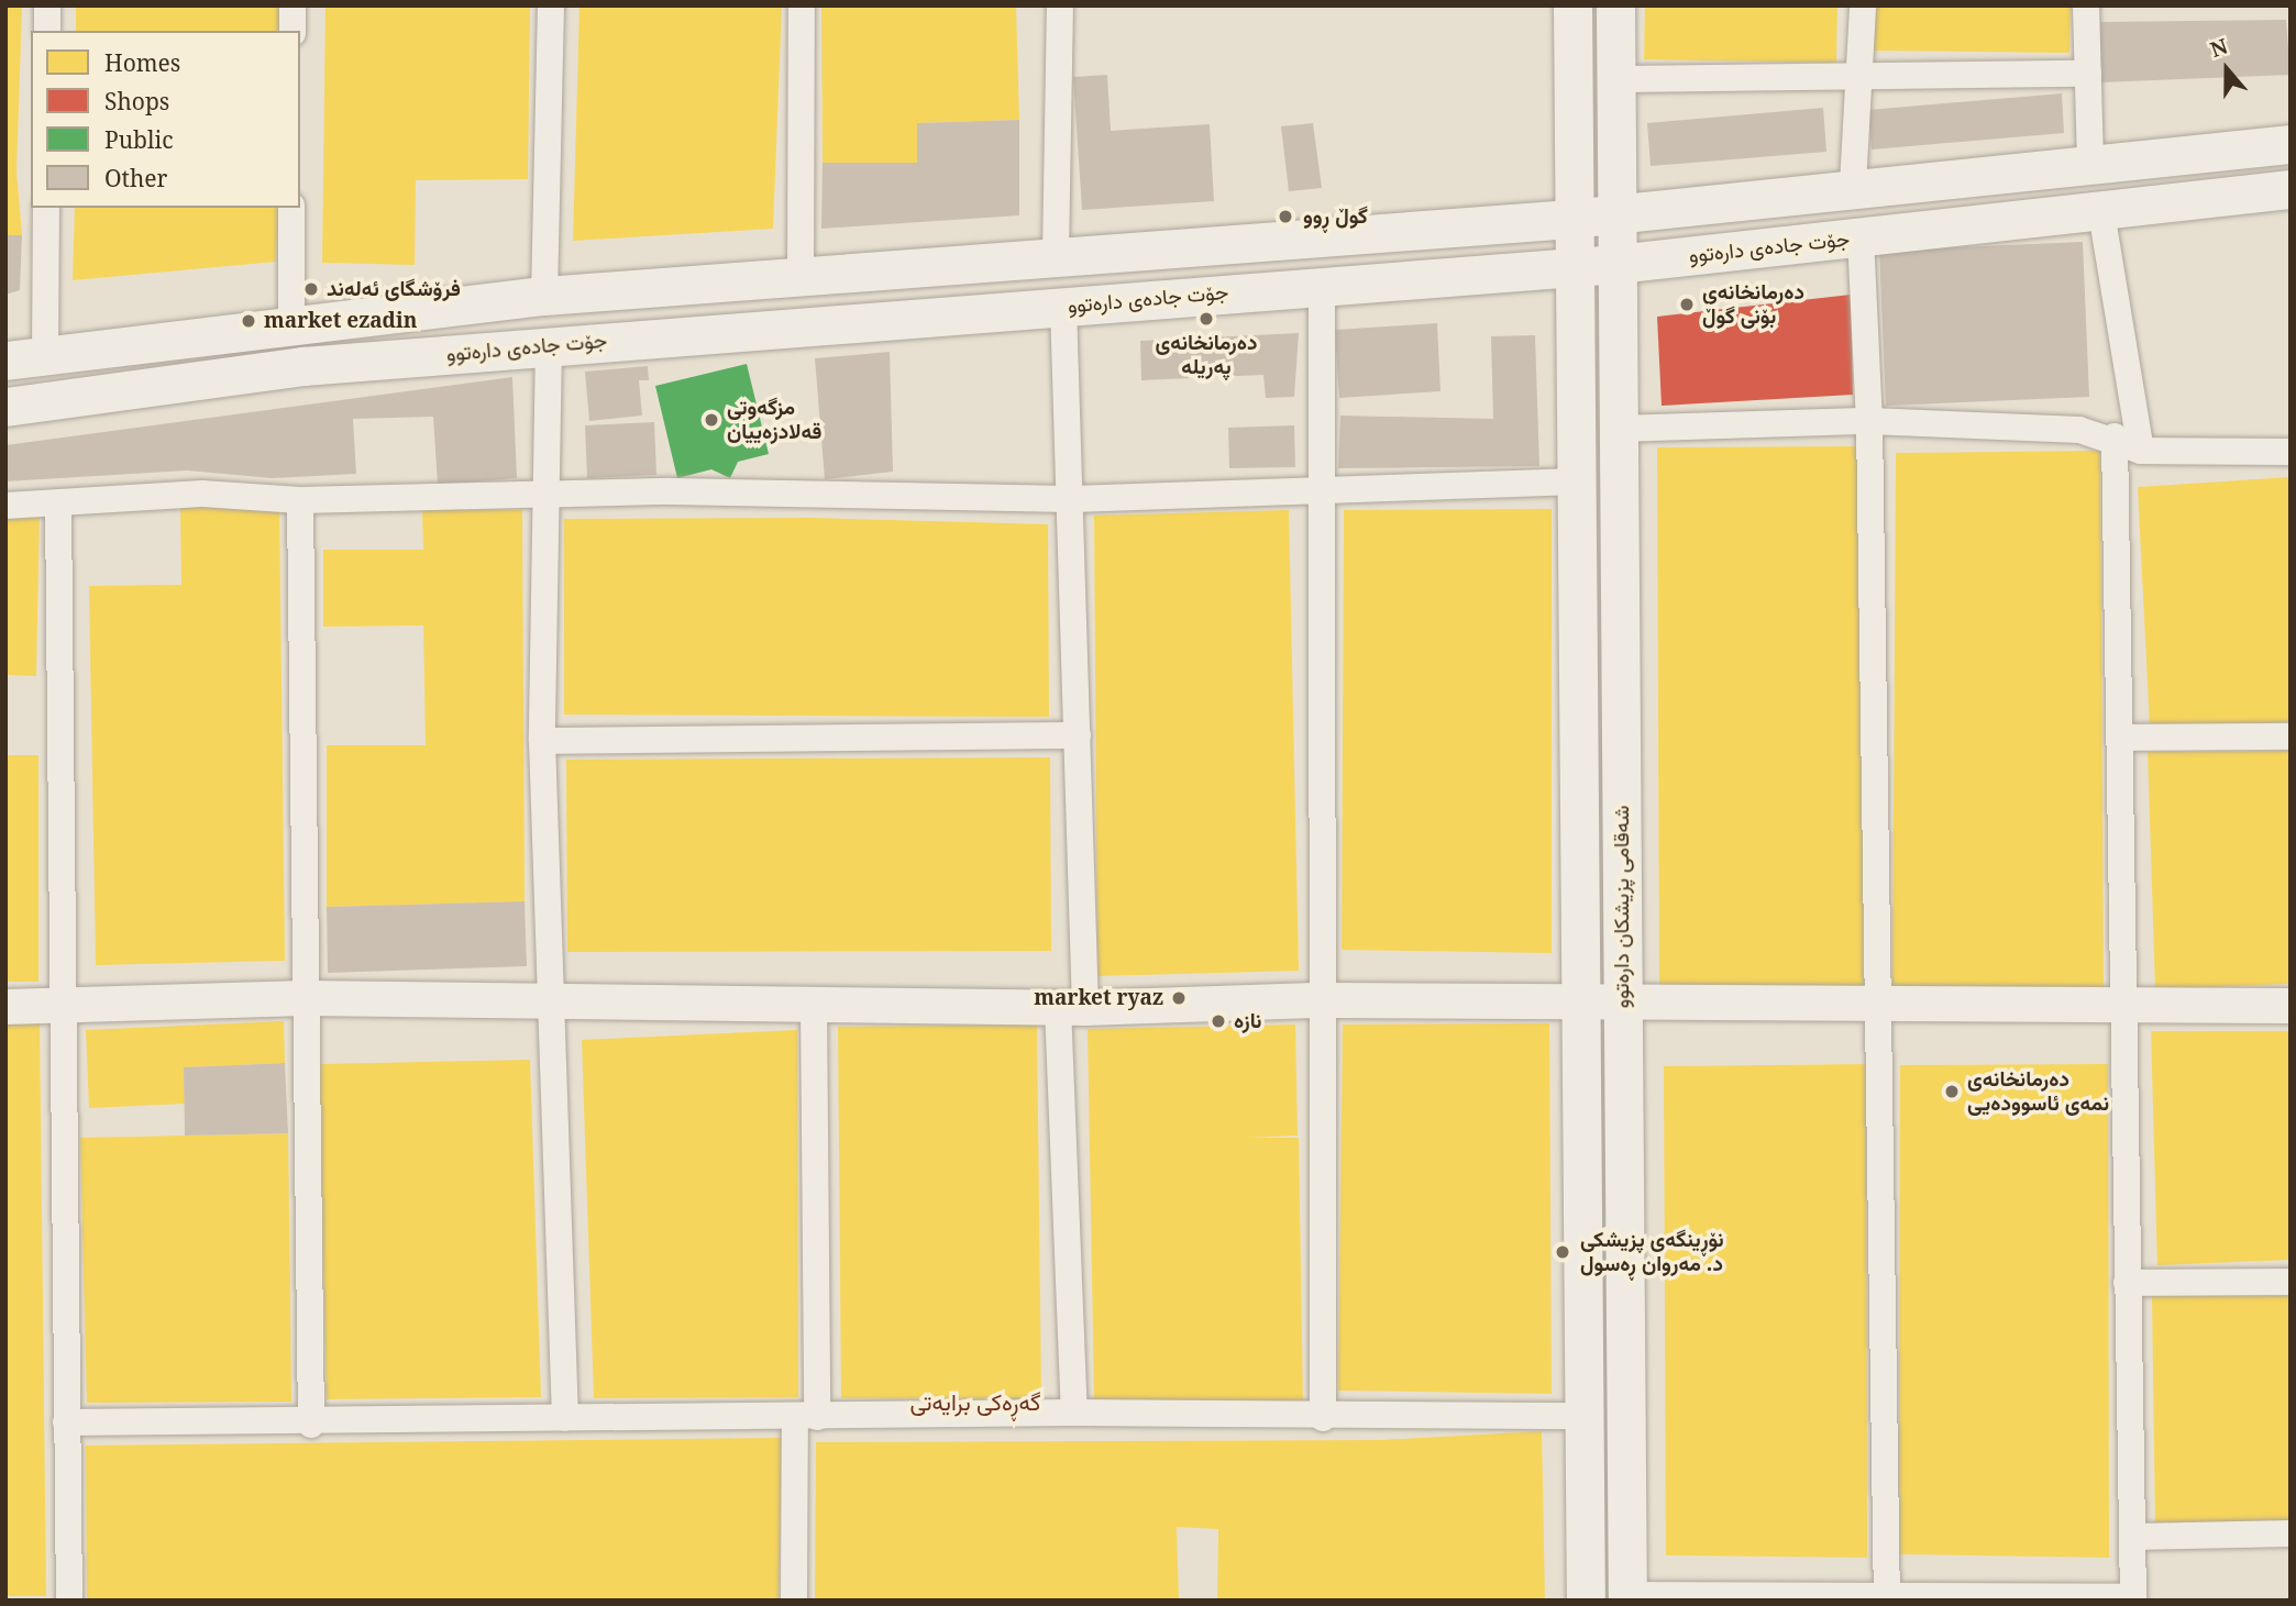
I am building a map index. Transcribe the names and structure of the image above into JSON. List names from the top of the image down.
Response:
{
  "streets": {
    "main road": ["جۆت جادەی دارەتوو", "شەقامی پزیشکان دارەتوو"]
  },
  "crossings": [
    ["جۆت جادەی دارەتوو", "شەقامی پزیشکان دارەتوو"]
  ],
  "districts": ["گەڕەکی برایەتی"],
  "places": [
    "گوڵ ڕوو",
    "فرۆشگای ئەلەند",
    "دەرمانخانەی بۆنی گوڵ",
    "دەرمانخانەی پەریلە",
    "market ezadin",
    "مزگەوتی قەلادزەییان",
    "market ryaz",
    "نازە",
    "دەرمانخانەی نمەی ئاسوودەیی",
    "نۆڕینگەی پزیشکی د. مەروان ڕەسول"
  ],
  "legend": [
    "Homes",
    "Shops",
    "Public",
    "Other"
  ],
  "north": "top"
}
